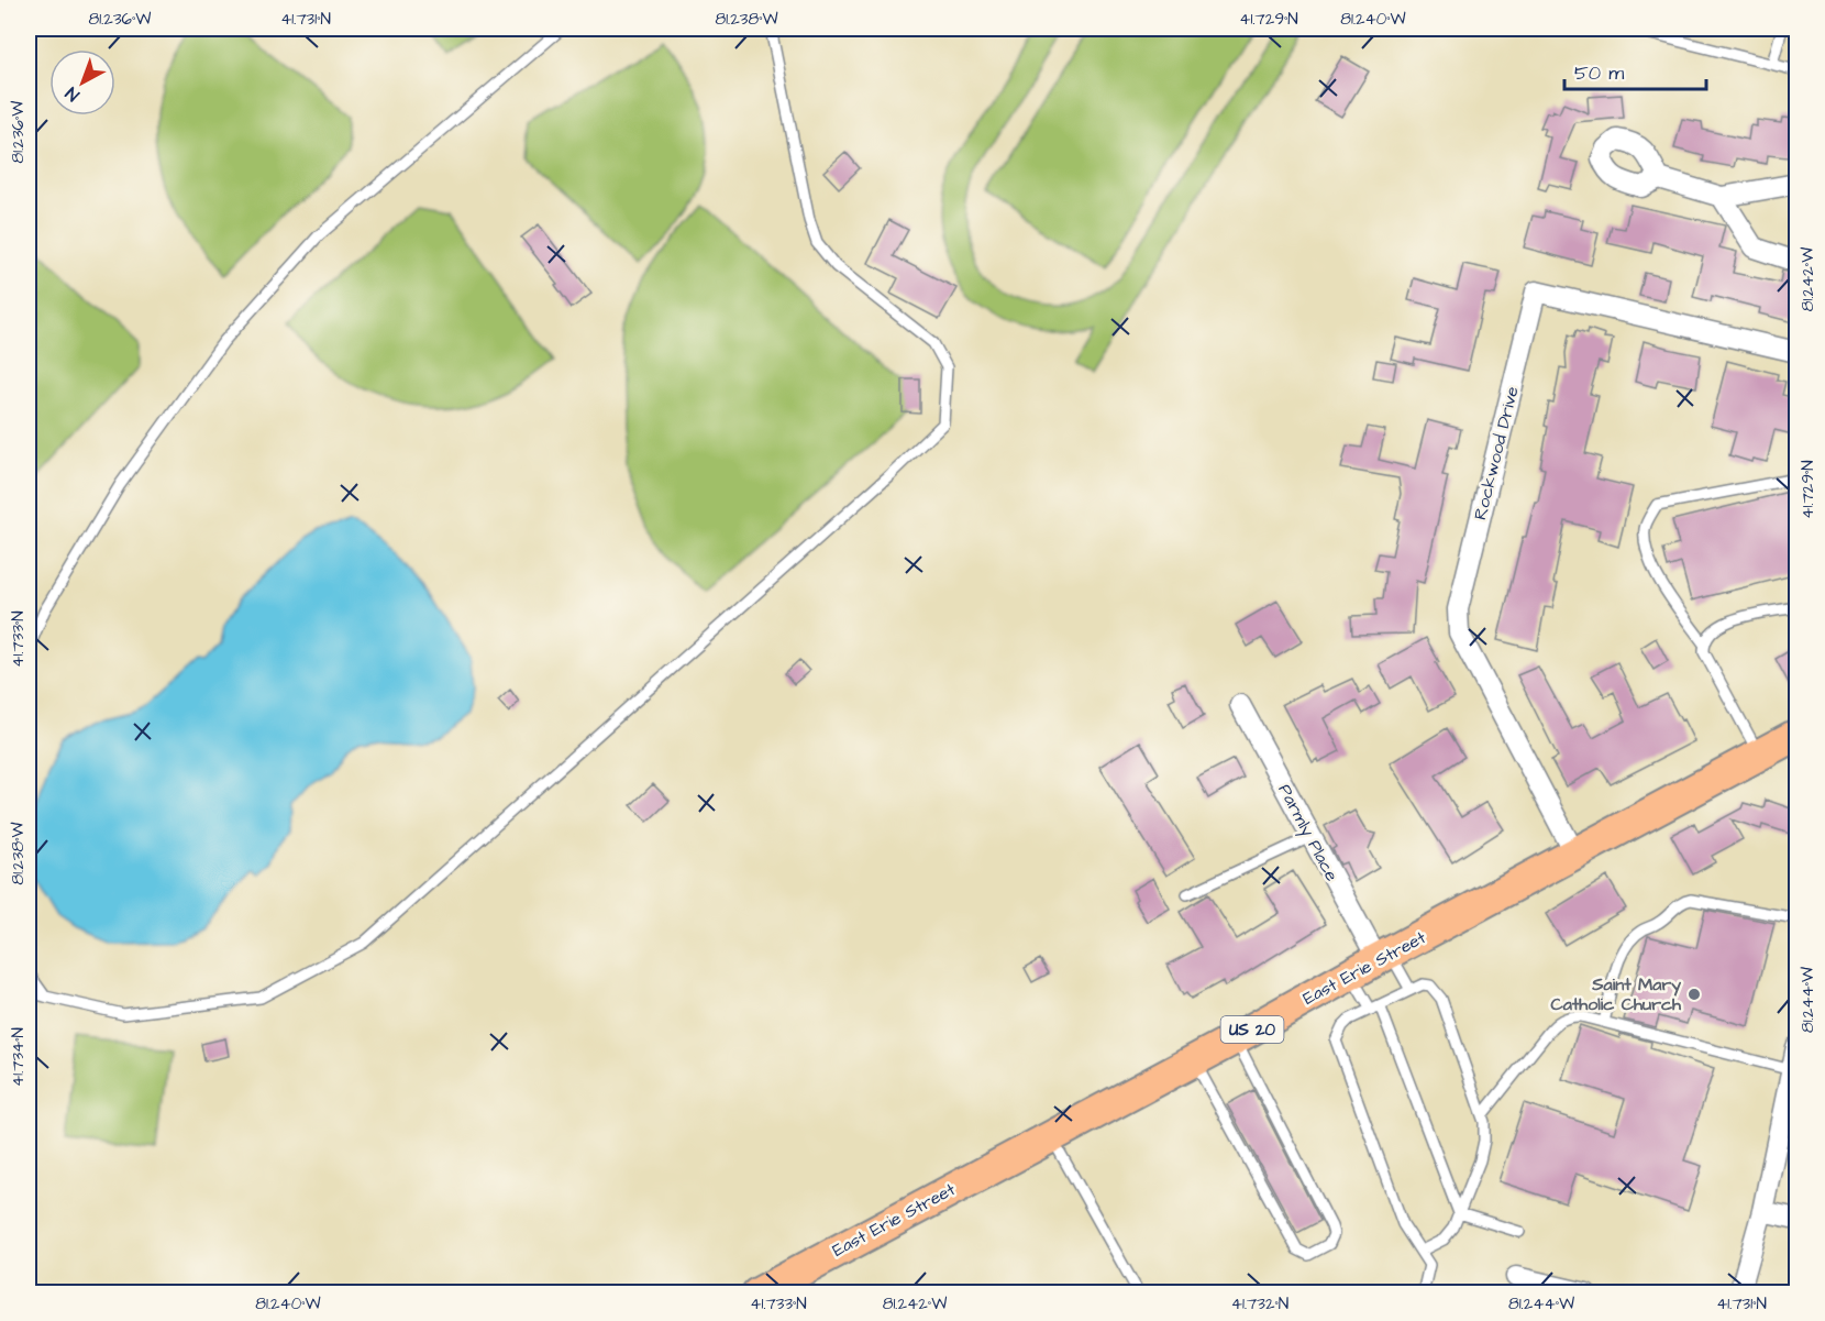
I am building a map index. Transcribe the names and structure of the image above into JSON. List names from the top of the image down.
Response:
{
  "streets": {
    "main road": ["East Erie Street", "US 20"],
    "street": ["Rockwood Drive", "Parmly Place"]
  },
  "crossings": [
    ["Rockwood Drive", "East Erie Street"],
    ["Parmly Place", "East Erie Street"]
  ],
  "places": ["Saint Mary Catholic Church"],
  "scale_bar": "50 m",
  "north": "bottom left",
  "coordinates": [
    "81.236°W",
    "41.731°N",
    "81.238°W",
    "41.729°N",
    "81.240°W",
    "81.242°W",
    "41.733°N",
    "81.244°W",
    "41.734°N",
    "41.732°N"
  ]
}
